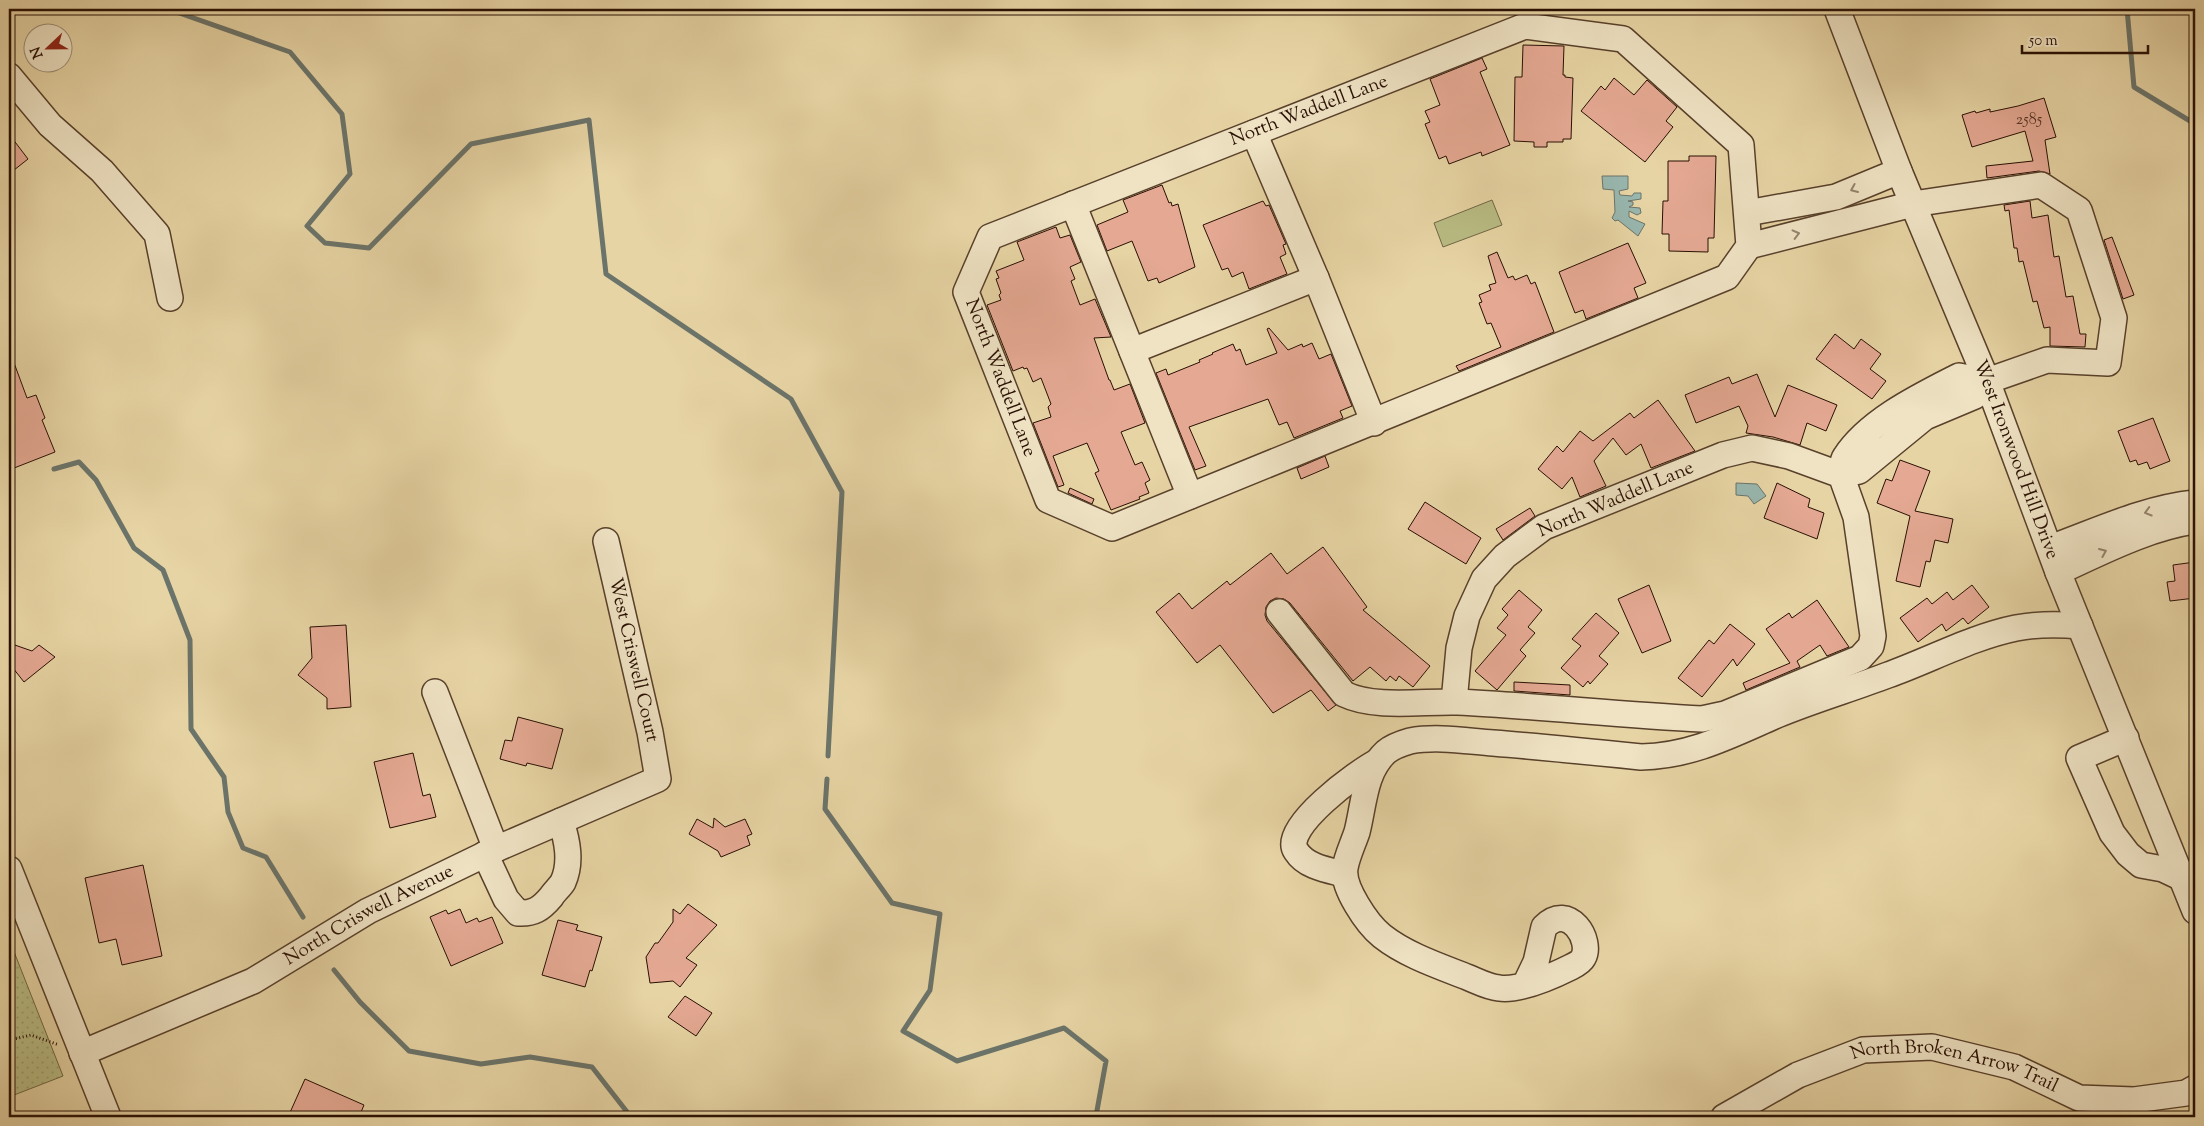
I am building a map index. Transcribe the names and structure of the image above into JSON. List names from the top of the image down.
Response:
{
  "streets": {
    "street": [
      "North Waddell Lane",
      "West Ironwood Hill Drive",
      "West Criswell Court",
      "North Criswell Avenue",
      "North Broken Arrow Trail"
    ]
  },
  "crossings": [
    ["West Criswell Court", "North Criswell Avenue"]
  ],
  "house_numbers": ["2585"],
  "scale_bar": "50 m",
  "north": "left"
}
